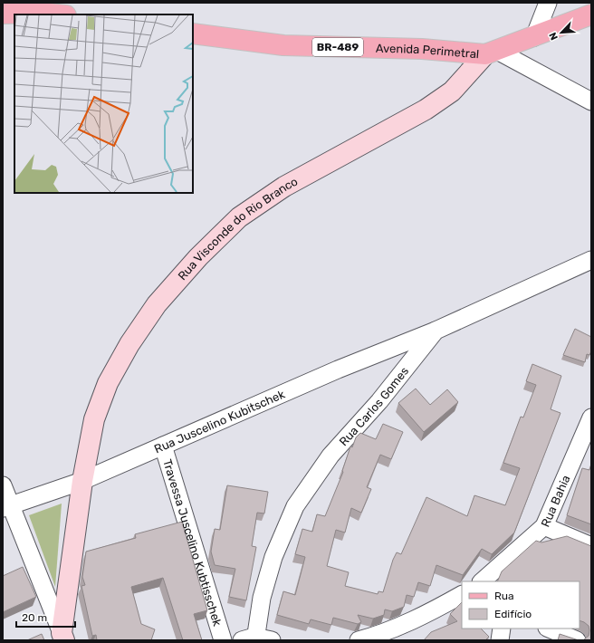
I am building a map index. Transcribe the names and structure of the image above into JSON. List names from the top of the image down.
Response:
{
  "streets": {
    "main road": ["BR-489", "Avenida Perimetral"],
    "street": [
      "Rua Visconde do Rio Branco",
      "Rua Carlos Gomes",
      "Rua Juscelino Kubitschek",
      "Rua Bahia",
      "Travessa Juscelino Kubtisschek"
    ]
  },
  "crossings": [
    ["Avenida Perimetral", "Rua Visconde do Rio Branco"],
    ["Rua Visconde do Rio Branco", "Rua Juscelino Kubitschek"],
    ["Rua Carlos Gomes", "Rua Juscelino Kubitschek"],
    ["Rua Juscelino Kubitschek", "Travessa Juscelino Kubtisschek"]
  ],
  "legend": ["Rua", "Edifício"],
  "scale_bar": "20 m",
  "north": "bottom left"
}
